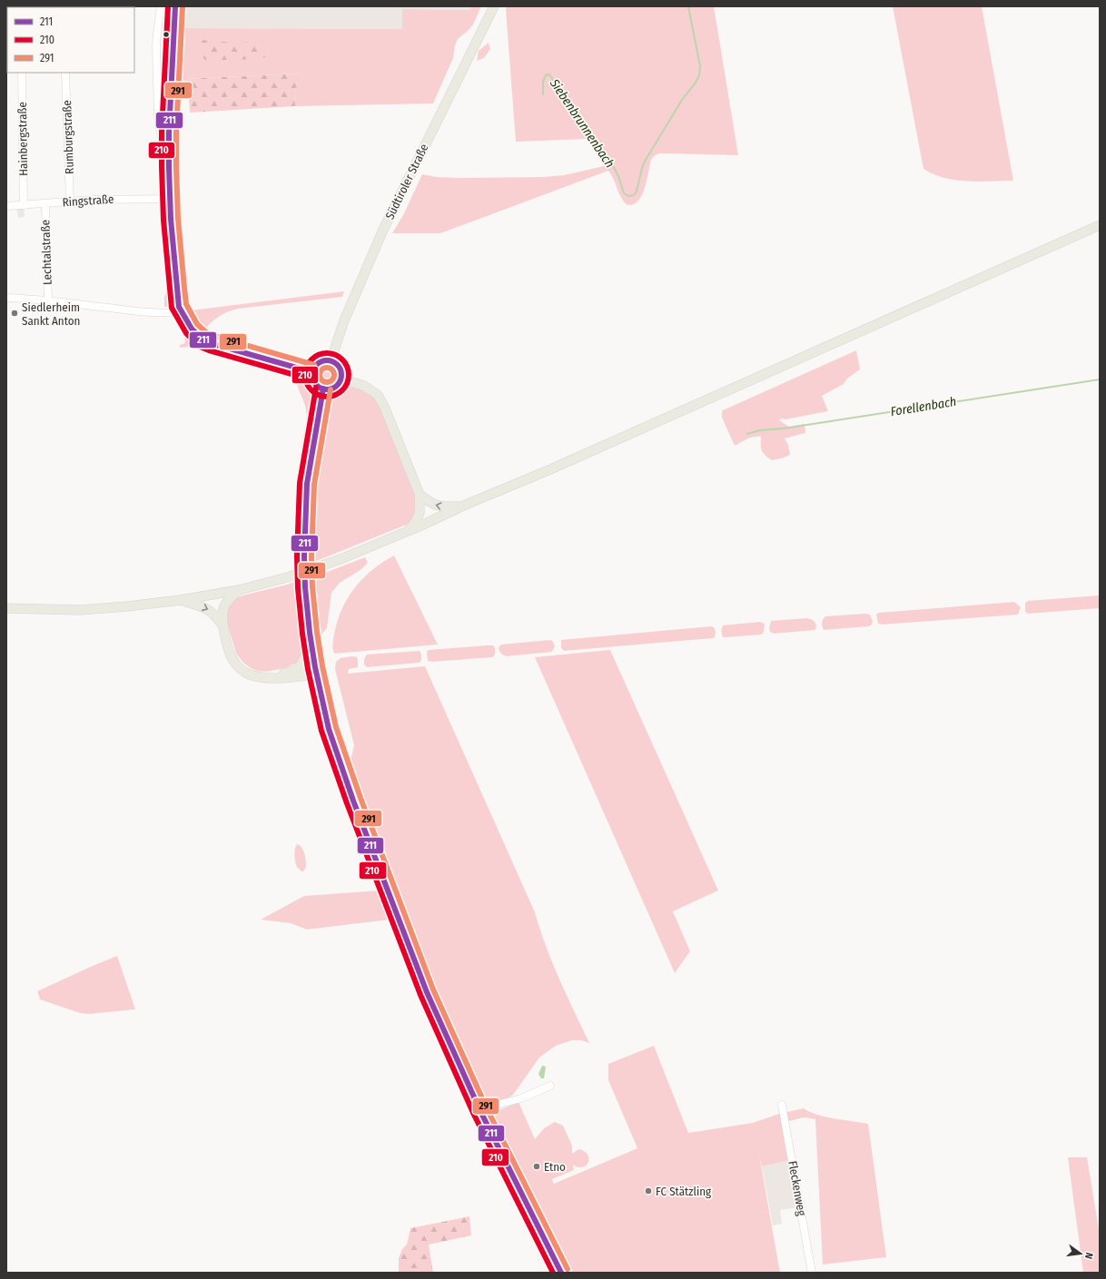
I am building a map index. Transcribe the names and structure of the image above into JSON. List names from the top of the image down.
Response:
{
  "streets": {
    "main road": ["Südtiroler Straße"],
    "street": [
      "Rumburgstraße",
      "Hainbergstraße",
      "Ringstraße",
      "Lechtalstraße",
      "Fleckenweg"
    ]
  },
  "crossings": [
    ["Rumburgstraße", "Ringstraße"],
    ["Hainbergstraße", "Ringstraße"],
    ["Ringstraße", "Lechtalstraße"]
  ],
  "water": ["Siebenbrunnenbach", "Forellenbach"],
  "places": ["Siedlerheim Sankt Anton", "Etno", "FC Stätzling"],
  "lines": ["transit line 211", "transit line 210", "transit line 291"],
  "legend": ["211", "210", "291"],
  "north": "right"
}
